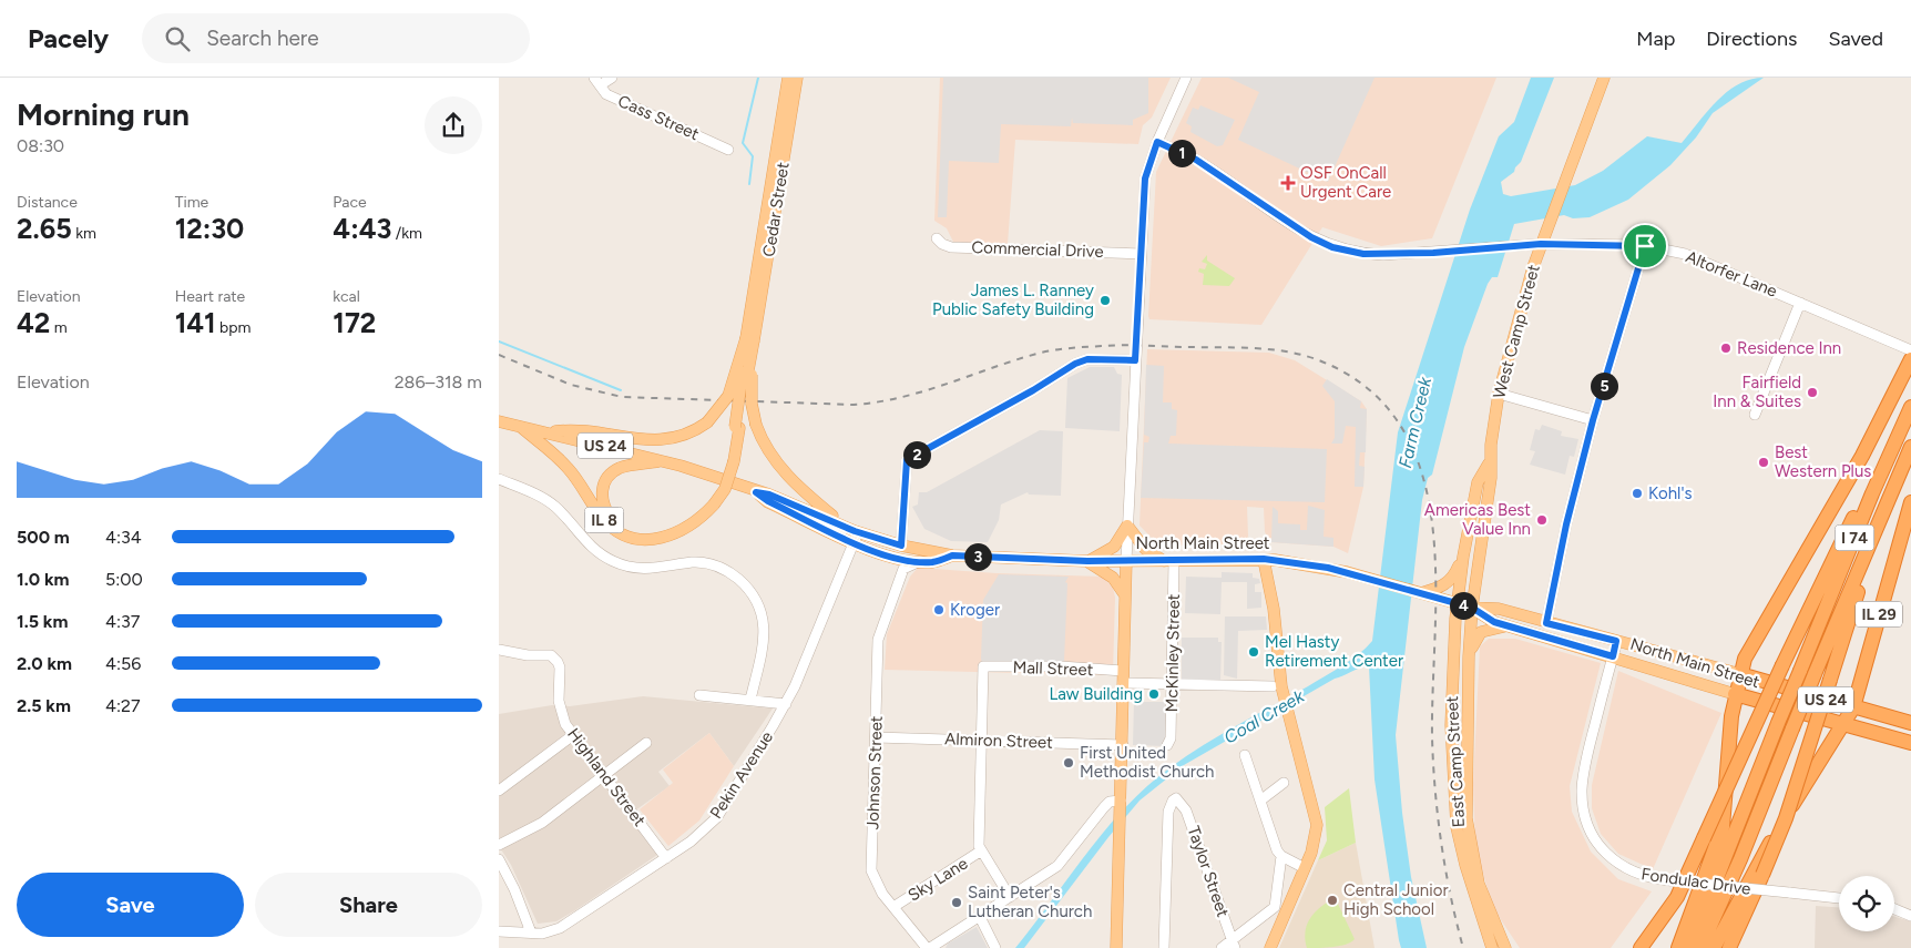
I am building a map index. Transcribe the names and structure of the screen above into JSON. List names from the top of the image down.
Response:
{
  "streets": {
    "highway": [
      "US 24",
      "I 74",
      "North Main Street",
      "IL 29"
    ],
    "main road": [
      "Cedar Street",
      "West Camp Street",
      "IL 8",
      "East Camp Street"
    ],
    "street": [
      "Cass Street",
      "Commercial Drive",
      "Altorfer Lane",
      "McKinley Street",
      "Mall Street",
      "Almiron Street",
      "Johnson Street",
      "Pekin Avenue",
      "Highland Street",
      "Taylor Street",
      "Sky Lane",
      "Fondulac Drive"
    ]
  },
  "crossings": [
    ["Cedar Street", "IL 8"],
    ["Altorfer Lane", "West Camp Street"],
    ["West Camp Street", "North Main Street"],
    ["West Camp Street", "East Camp Street"],
    ["US 24", "IL 8"],
    ["US 24", "North Main Street"],
    ["US 24", "Johnson Street"],
    ["US 24", "Pekin Avenue"],
    ["North Main Street", "IL 29"],
    ["North Main Street", "McKinley Street"],
    ["North Main Street", "East Camp Street"],
    ["North Main Street", "Fondulac Drive"],
    ["Mall Street", "Almiron Street"],
    ["Almiron Street", "Johnson Street"],
    ["Johnson Street", "Sky Lane"],
    ["Pekin Avenue", "Highland Street"]
  ],
  "water": ["Farm Creek", "Coal Creek"],
  "places": {
    "health": ["OSF OnCall Urgent Care"],
    "other": [
      "James L. Ranney Public Safety Building",
      "Residence Inn",
      "Fairfield Inn & Suites",
      "Best Western Plus",
      "Kohl's",
      "Americas Best Value Inn",
      "Kroger",
      "Mel Hasty Retirement Center",
      "Law Building",
      "First United Methodist Church",
      "Central Junior High School",
      "Saint Peter's Lutheran Church"
    ]
  },
  "page": {
    "header": "Pacely",
    "search": "Search here",
    "nav": ["Map", "Directions", "Saved"],
    "heading": ["Morning run", "08:30"],
    "pins": [
      "1",
      "5",
      "2",
      "3",
      "4"
    ],
    "stats": [
      ["Distance", "2.65 km"],
      ["Time", "12:30"],
      ["Pace", "4:43 /km"],
      ["Elevation", "42 m"],
      ["Heart rate", "141 bpm"],
      ["kcal", "172"]
    ],
    "chart": ["Elevation", "286–318 m"],
    "list": [
      {
        "name": "500 m",
        "note": "4:34"
      },
      {
        "name": "1.0 km",
        "note": "5:00"
      },
      {
        "name": "1.5 km",
        "note": "4:37"
      },
      {
        "name": "2.0 km",
        "note": "4:56"
      },
      {
        "name": "2.5 km",
        "note": "4:27"
      }
    ],
    "buttons": ["Save", "Share"]
  }
}
